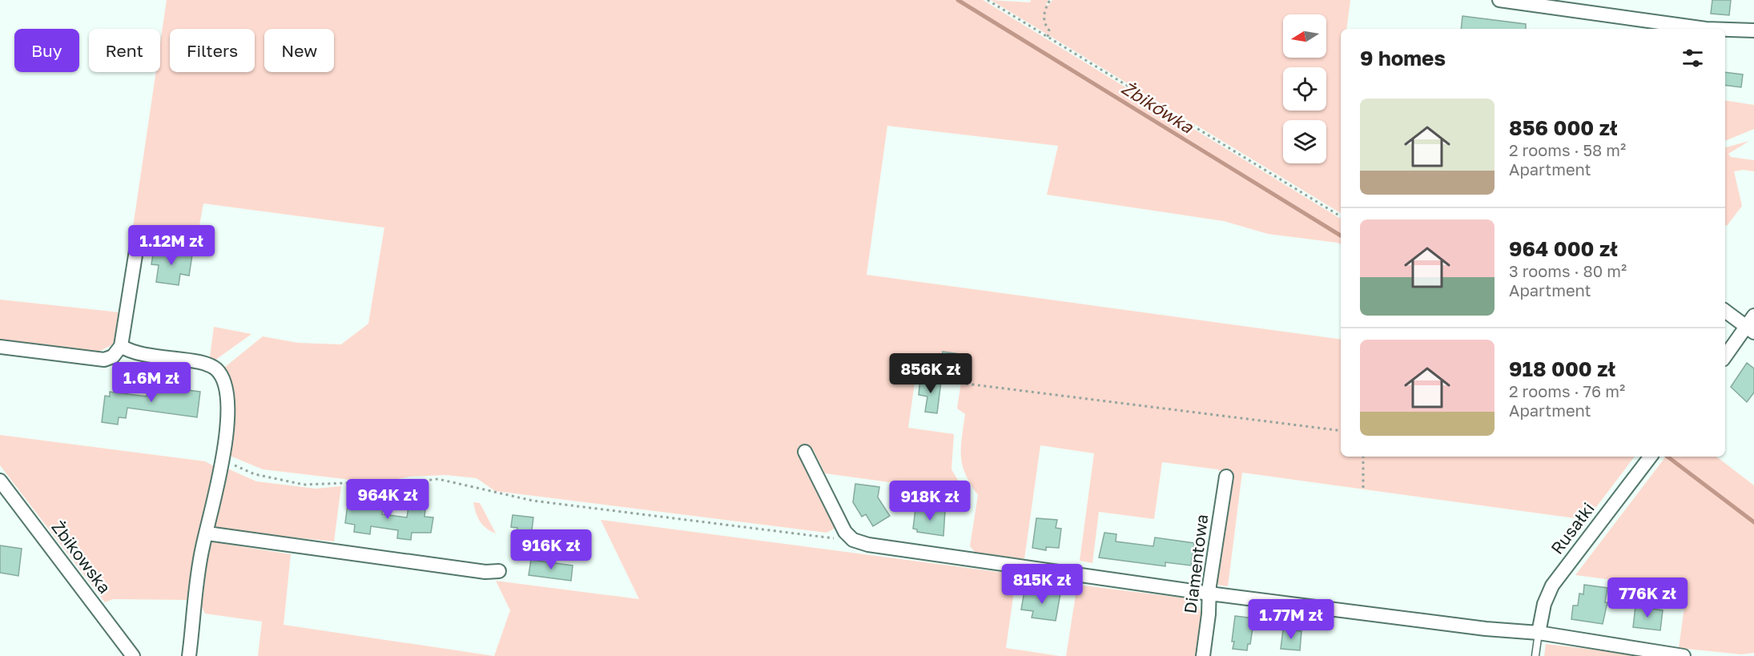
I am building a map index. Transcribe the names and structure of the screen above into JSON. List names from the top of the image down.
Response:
{
  "streets": {
    "street": ["Rusałki", "Żbikowska", "Diamentowa"]
  },
  "water": ["Żbikówka"],
  "north": "left",
  "page": {
    "chip": [
      "Buy",
      "Rent",
      "Filters",
      "New"
    ],
    "heading": "9 homes",
    "list": [
      {
        "name": "856 000 zł",
        "note": "2 rooms · 58 m² · Apartment"
      },
      {
        "name": "964 000 zł",
        "note": "3 rooms · 80 m² · Apartment"
      },
      {
        "name": "918 000 zł",
        "note": "2 rooms · 76 m² · Apartment"
      }
    ],
    "price": [
      "1.12M zł",
      "856K zł",
      "1.6M zł",
      "964K zł",
      "918K zł",
      "916K zł",
      "815K zł",
      "776K zł",
      "1.77M zł"
    ]
  }
}
